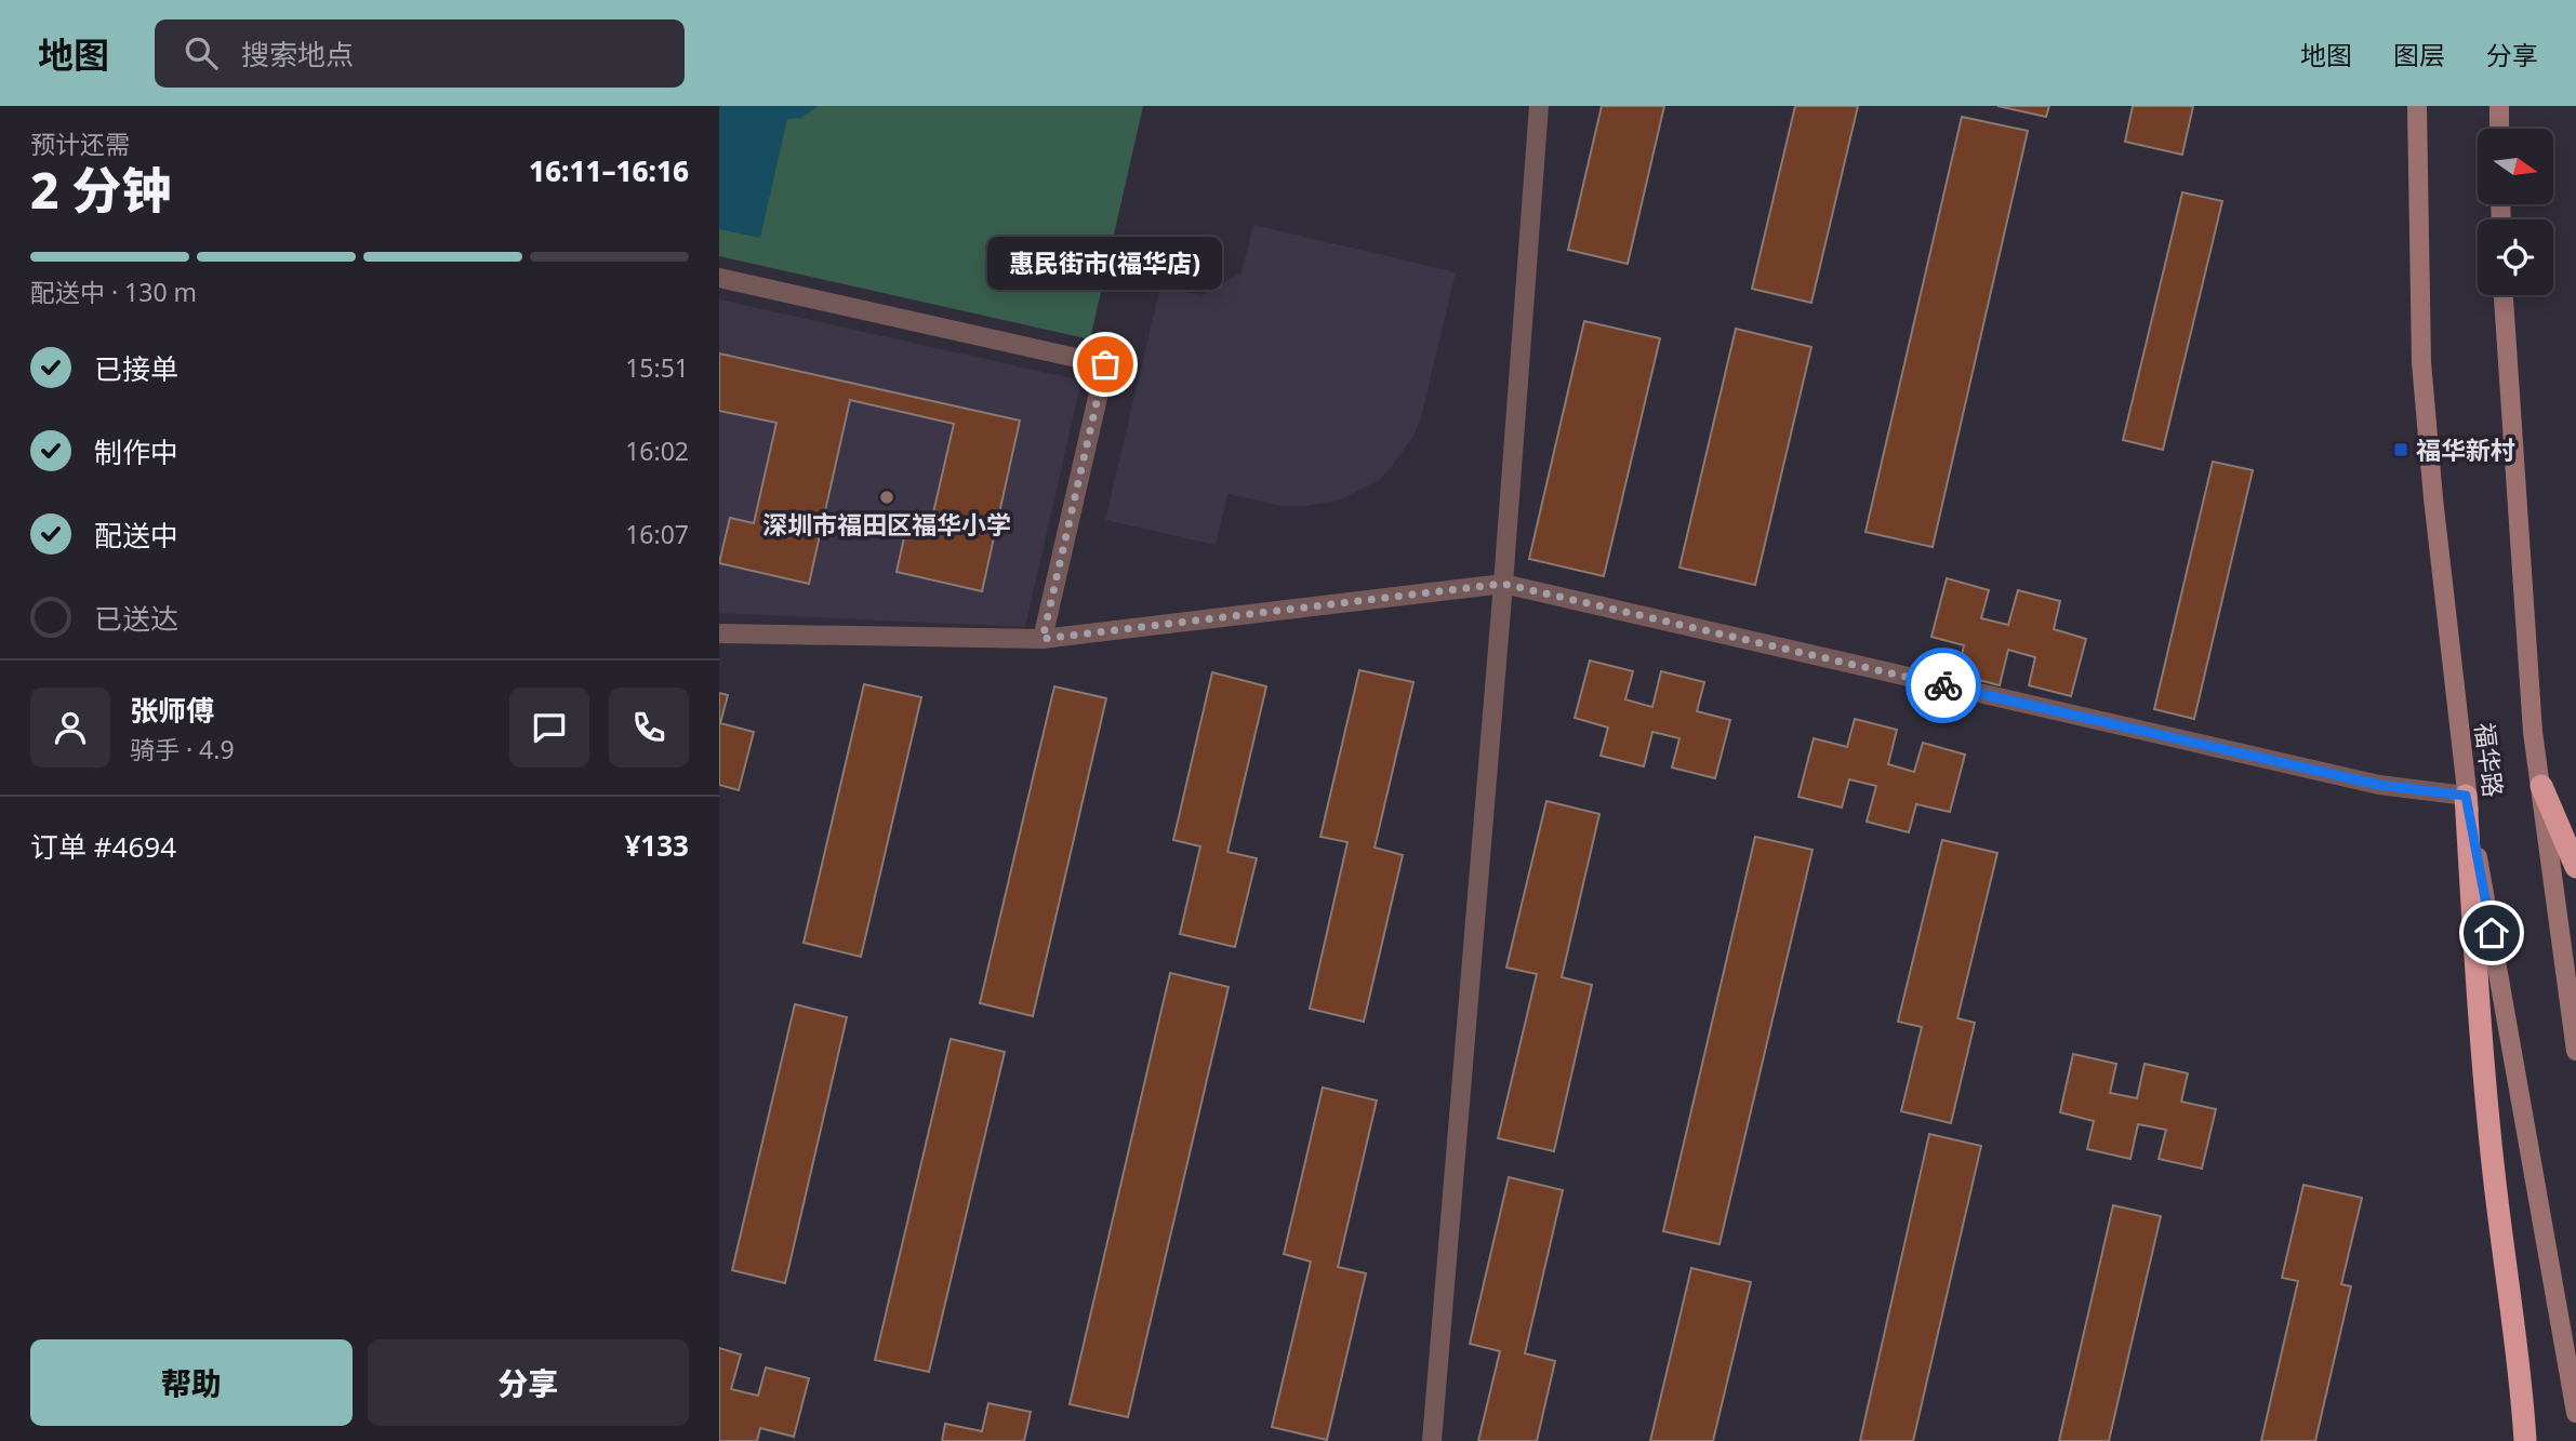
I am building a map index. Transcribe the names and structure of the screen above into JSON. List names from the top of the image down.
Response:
{
  "streets": {
    "main road": ["福华路"]
  },
  "places": {
    "other": ["惠民街市(福华店)", "深圳市福田区福华小学"],
    "transit": ["福华新村"]
  },
  "north": "right",
  "page": {
    "header": "地图",
    "search": "搜索地点",
    "nav": ["地图", "图层", "分享"],
    "heading": ["2 分钟", "预计还需", "16:11–16:16"],
    "panel": [
      "张师傅",
      "骑手 · 4.9",
      "订单 #4694",
      "¥133"
    ],
    "bar": "配送中 · 130 m",
    "bubble": "惠民街市(福华店)",
    "list": [
      ["已接单", "15:51"],
      ["制作中", "16:02"],
      ["配送中", "16:07"],
      "已送达"
    ],
    "buttons": ["帮助", "分享"]
  }
}
